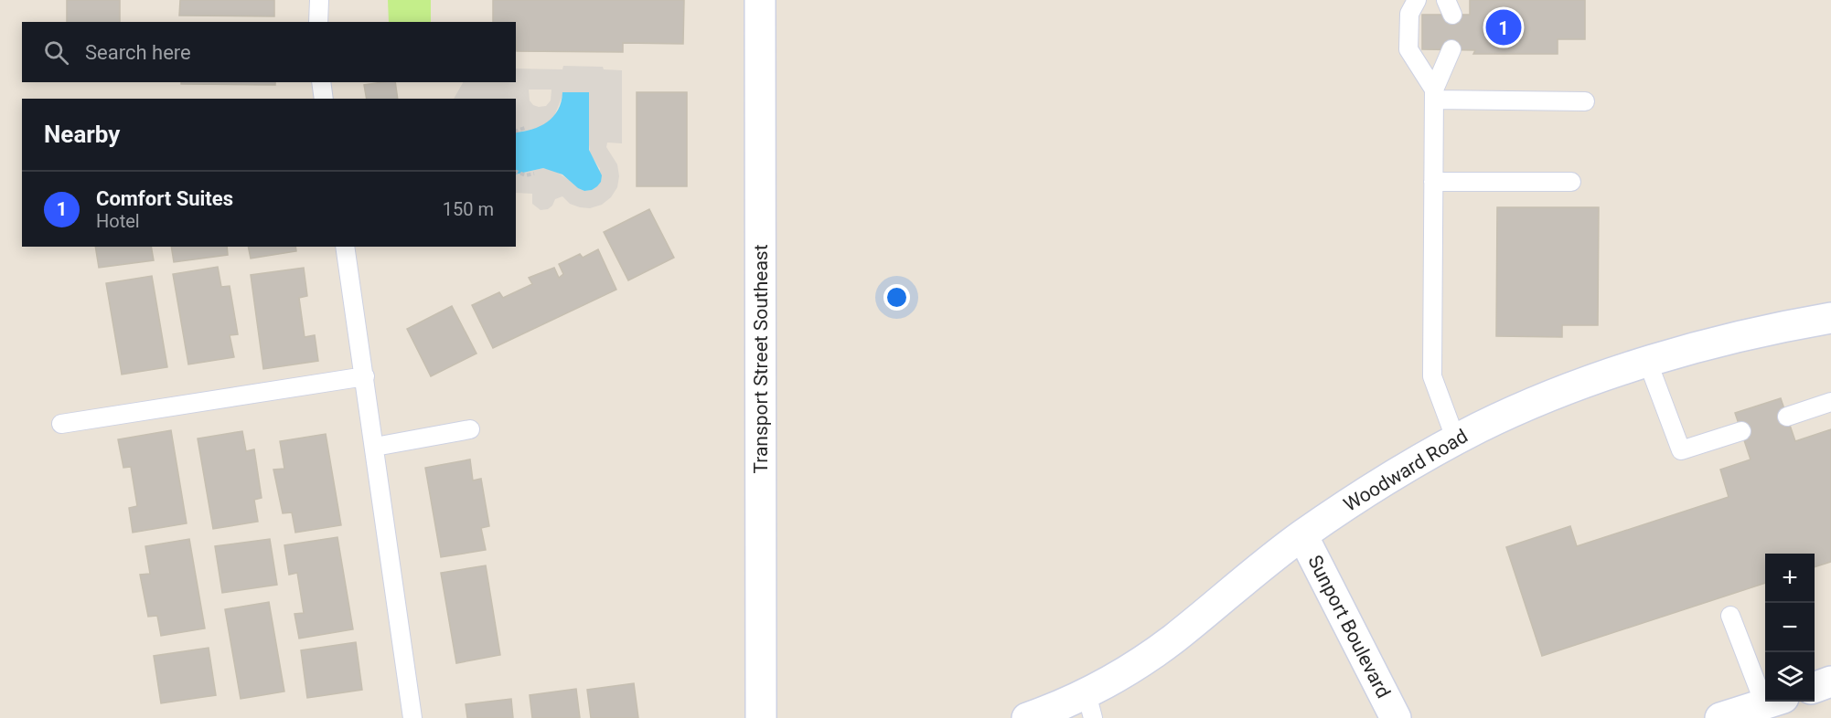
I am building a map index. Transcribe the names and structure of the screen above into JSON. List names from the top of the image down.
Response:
{
  "streets": {
    "street": ["Transport Street Southeast", "Woodward Road", "Sunport Boulevard"]
  },
  "crossings": [
    ["Woodward Road", "Sunport Boulevard"]
  ],
  "page": {
    "pins": "1",
    "search": "Search here",
    "heading": "Nearby",
    "list": [
      {
        "mark": "1",
        "name": "Comfort Suites",
        "note": "Hotel",
        "value": "150 m"
      }
    ],
    "map_buttons": ["+", "−"]
  }
}
